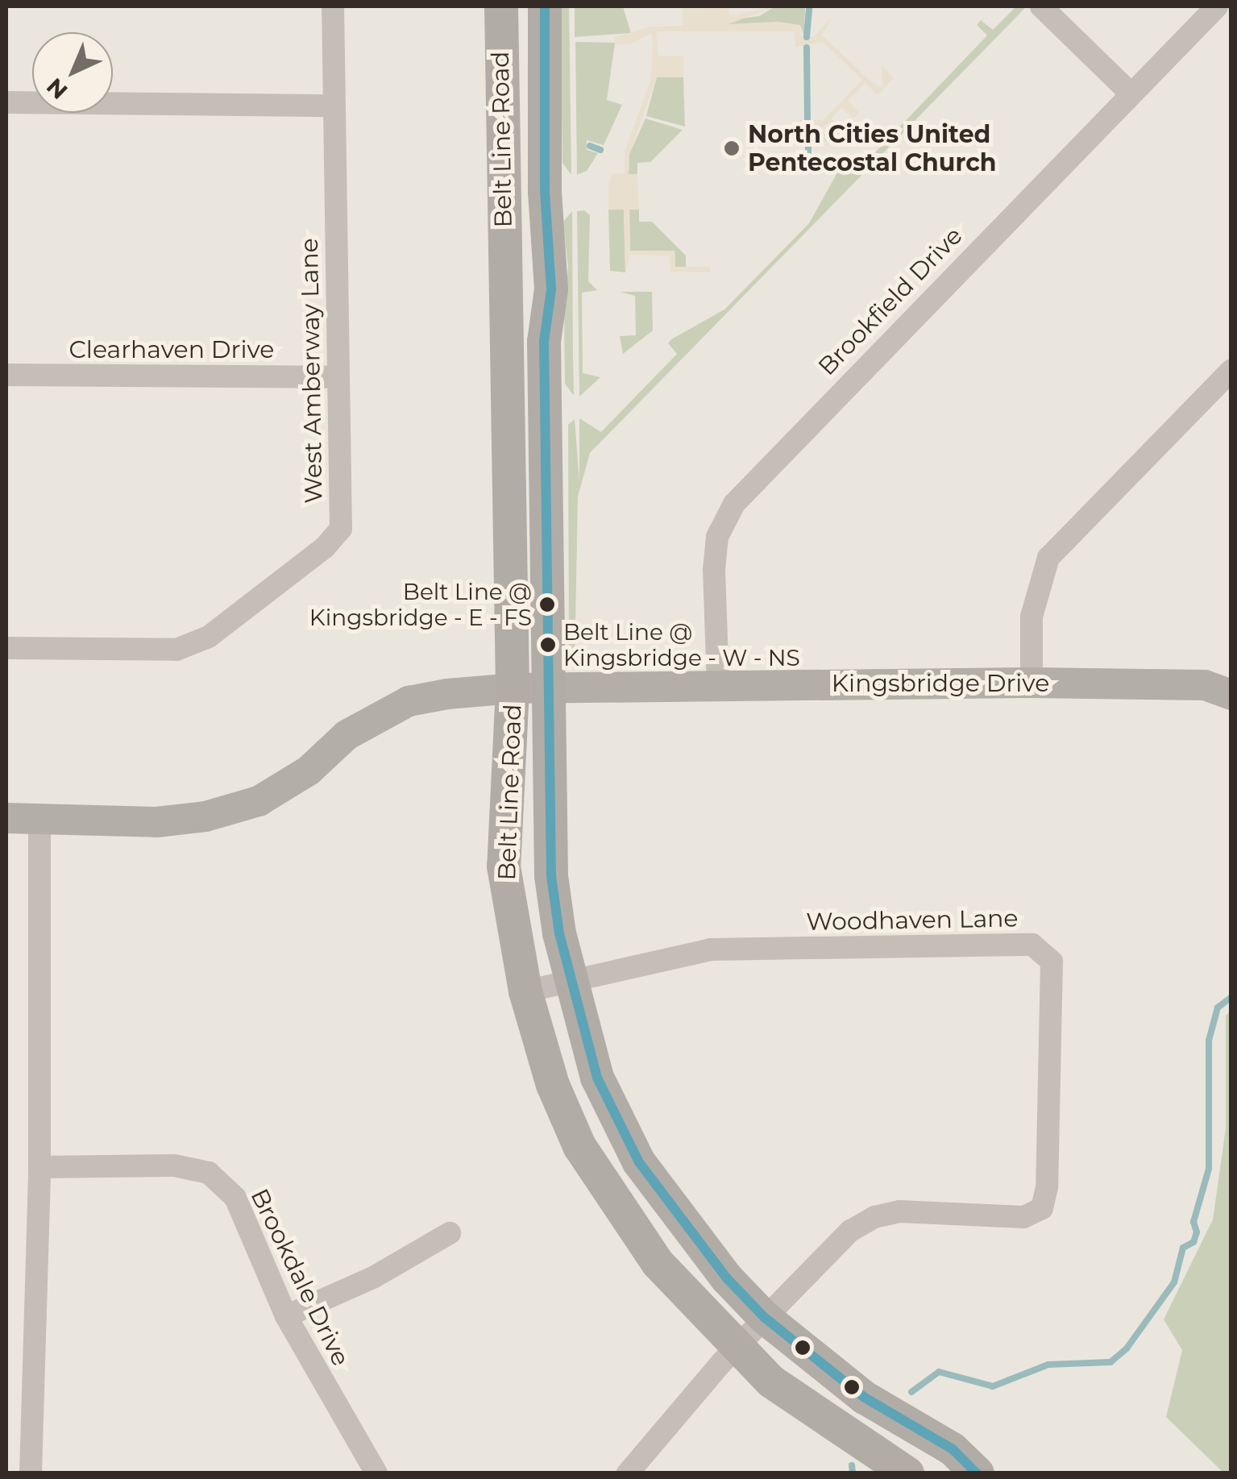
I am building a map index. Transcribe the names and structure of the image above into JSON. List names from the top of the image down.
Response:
{
  "streets": {
    "main road": ["Belt Line Road"],
    "street": [
      "Brookfield Drive",
      "Clearhaven Drive",
      "West Amberway Lane",
      "Kingsbridge Drive",
      "Woodhaven Lane",
      "Brookdale Drive"
    ]
  },
  "crossings": [
    ["Belt Line Road", "Kingsbridge Drive"],
    ["Belt Line Road", "Woodhaven Lane"],
    ["Brookfield Drive", "Kingsbridge Drive"],
    ["Clearhaven Drive", "West Amberway Lane"]
  ],
  "places": ["North Cities United Pentecostal Church", "Belt Line @ Kingsbridge - E - FS", "Belt Line @ Kingsbridge - W - NS"],
  "north": "bottom left"
}
